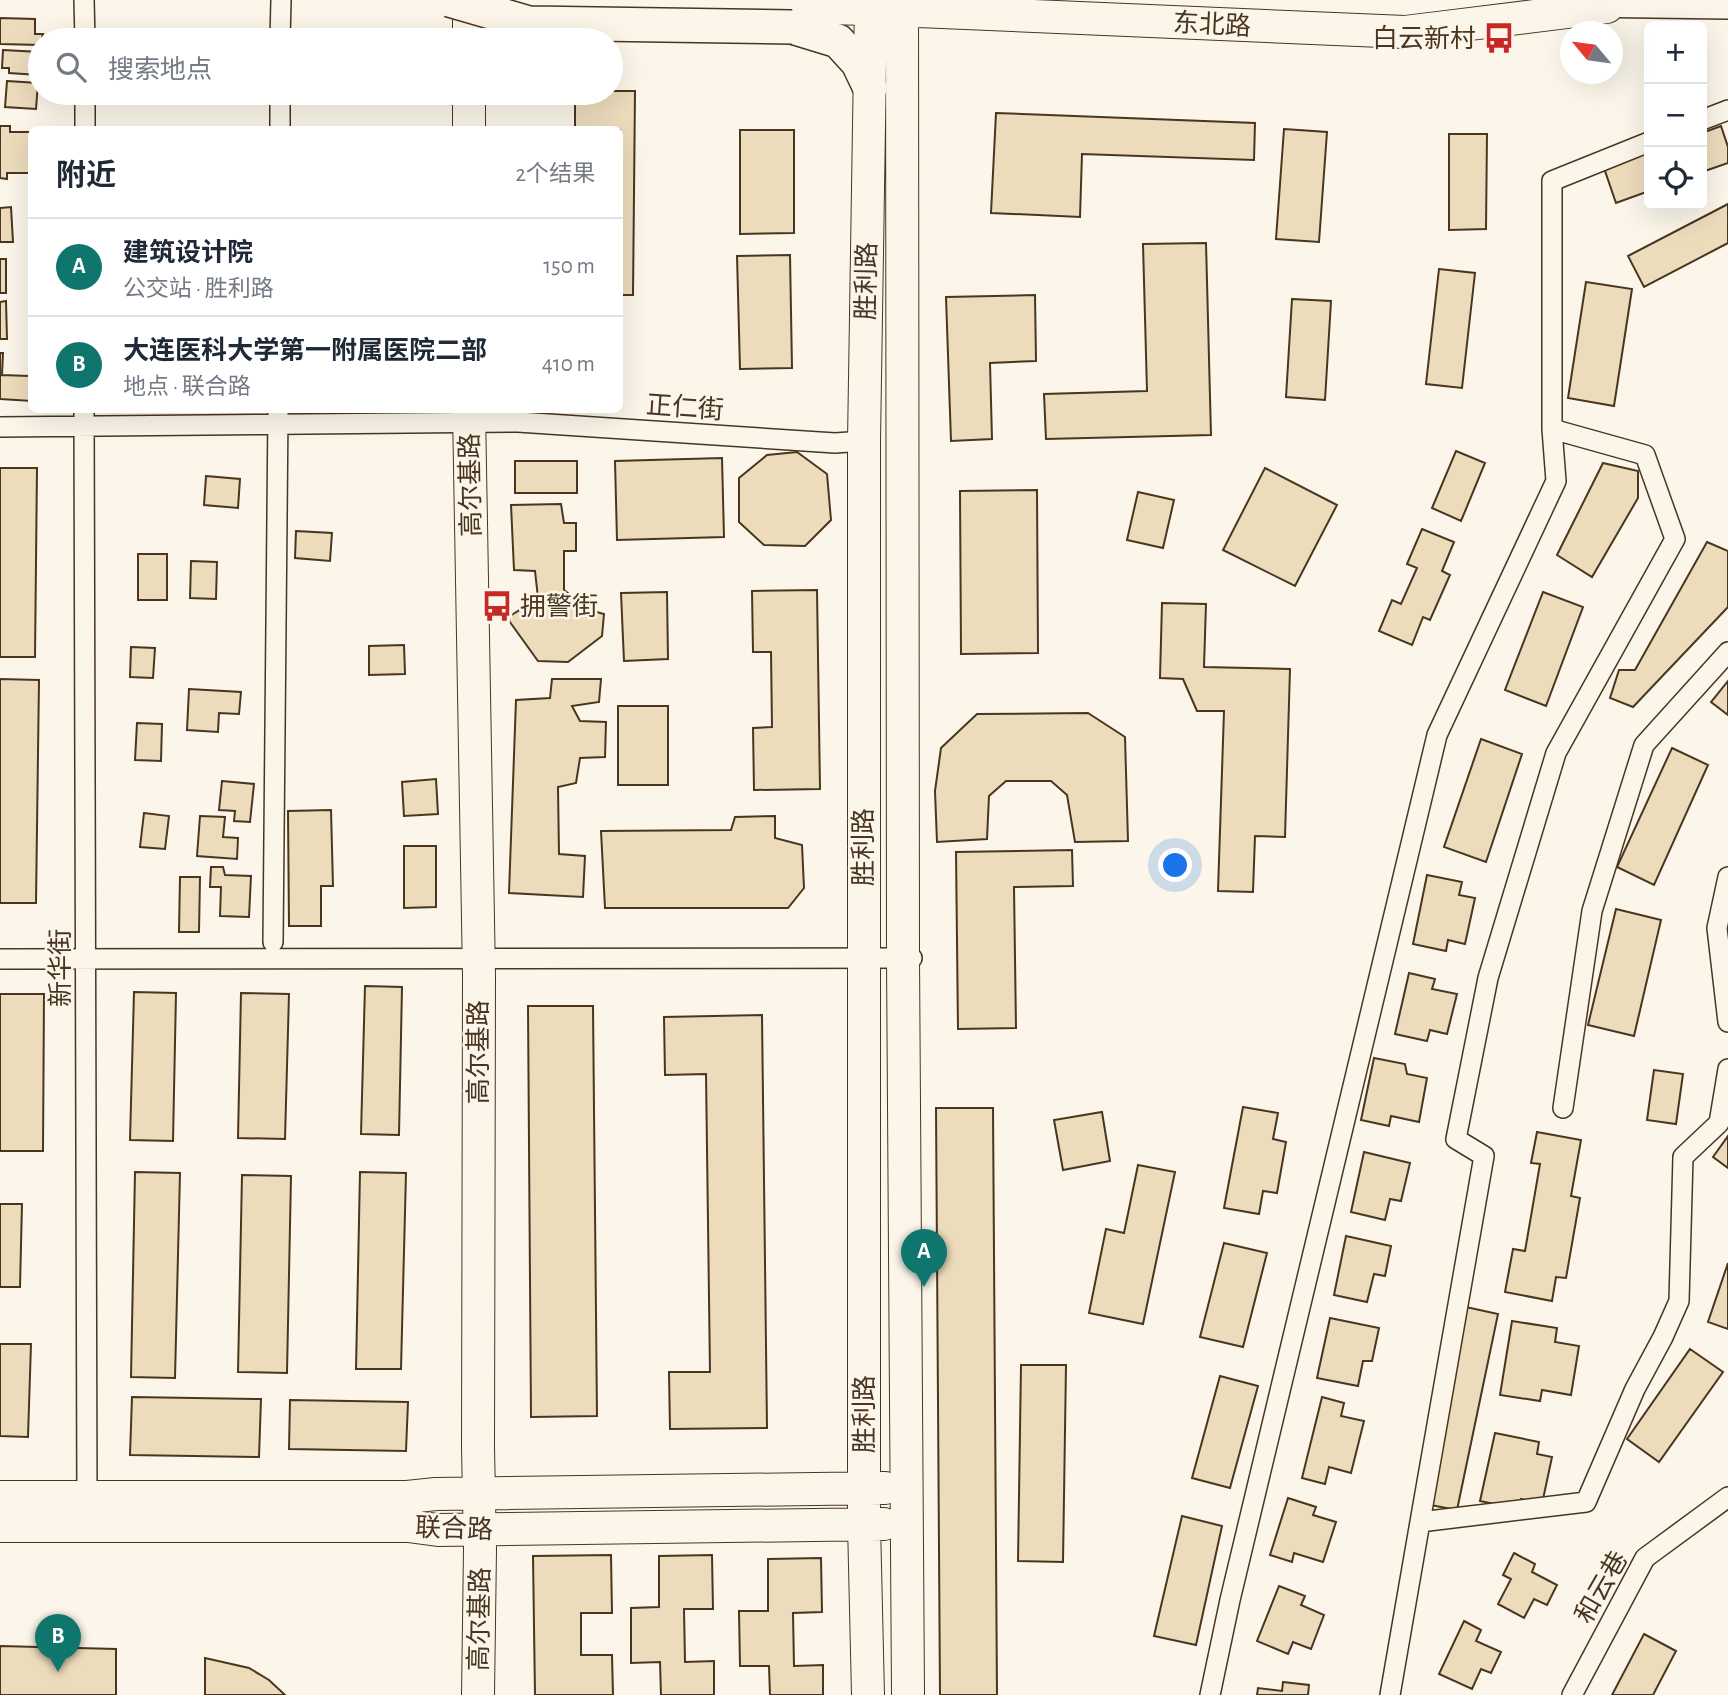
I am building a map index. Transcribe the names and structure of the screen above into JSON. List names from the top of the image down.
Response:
{
  "streets": {
    "highway": ["东北路"],
    "main road": ["胜利路", "高尔基路", "联合路"],
    "street": ["正仁街", "新华街", "和云巷"]
  },
  "crossings": [
    ["东北路", "胜利路"],
    ["胜利路", "正仁街"],
    ["胜利路", "联合路"],
    ["正仁街", "高尔基路"],
    ["正仁街", "新华街"],
    ["高尔基路", "联合路"],
    ["新华街", "联合路"]
  ],
  "places": {
    "bus stop": ["白云新村", "拥警街"]
  },
  "north": "top left",
  "page": {
    "map_buttons": ["+", "−"],
    "search": "搜索地点",
    "heading": ["附近", "2个结果"],
    "list": [
      {
        "mark": "A",
        "name": "建筑设计院",
        "note": "公交站 · 胜利路",
        "value": "150 m"
      },
      {
        "mark": "B",
        "name": "大连医科大学第一附属医院二部",
        "note": "地点 · 联合路",
        "value": "410 m"
      }
    ],
    "pins": ["A", "B"]
  }
}
